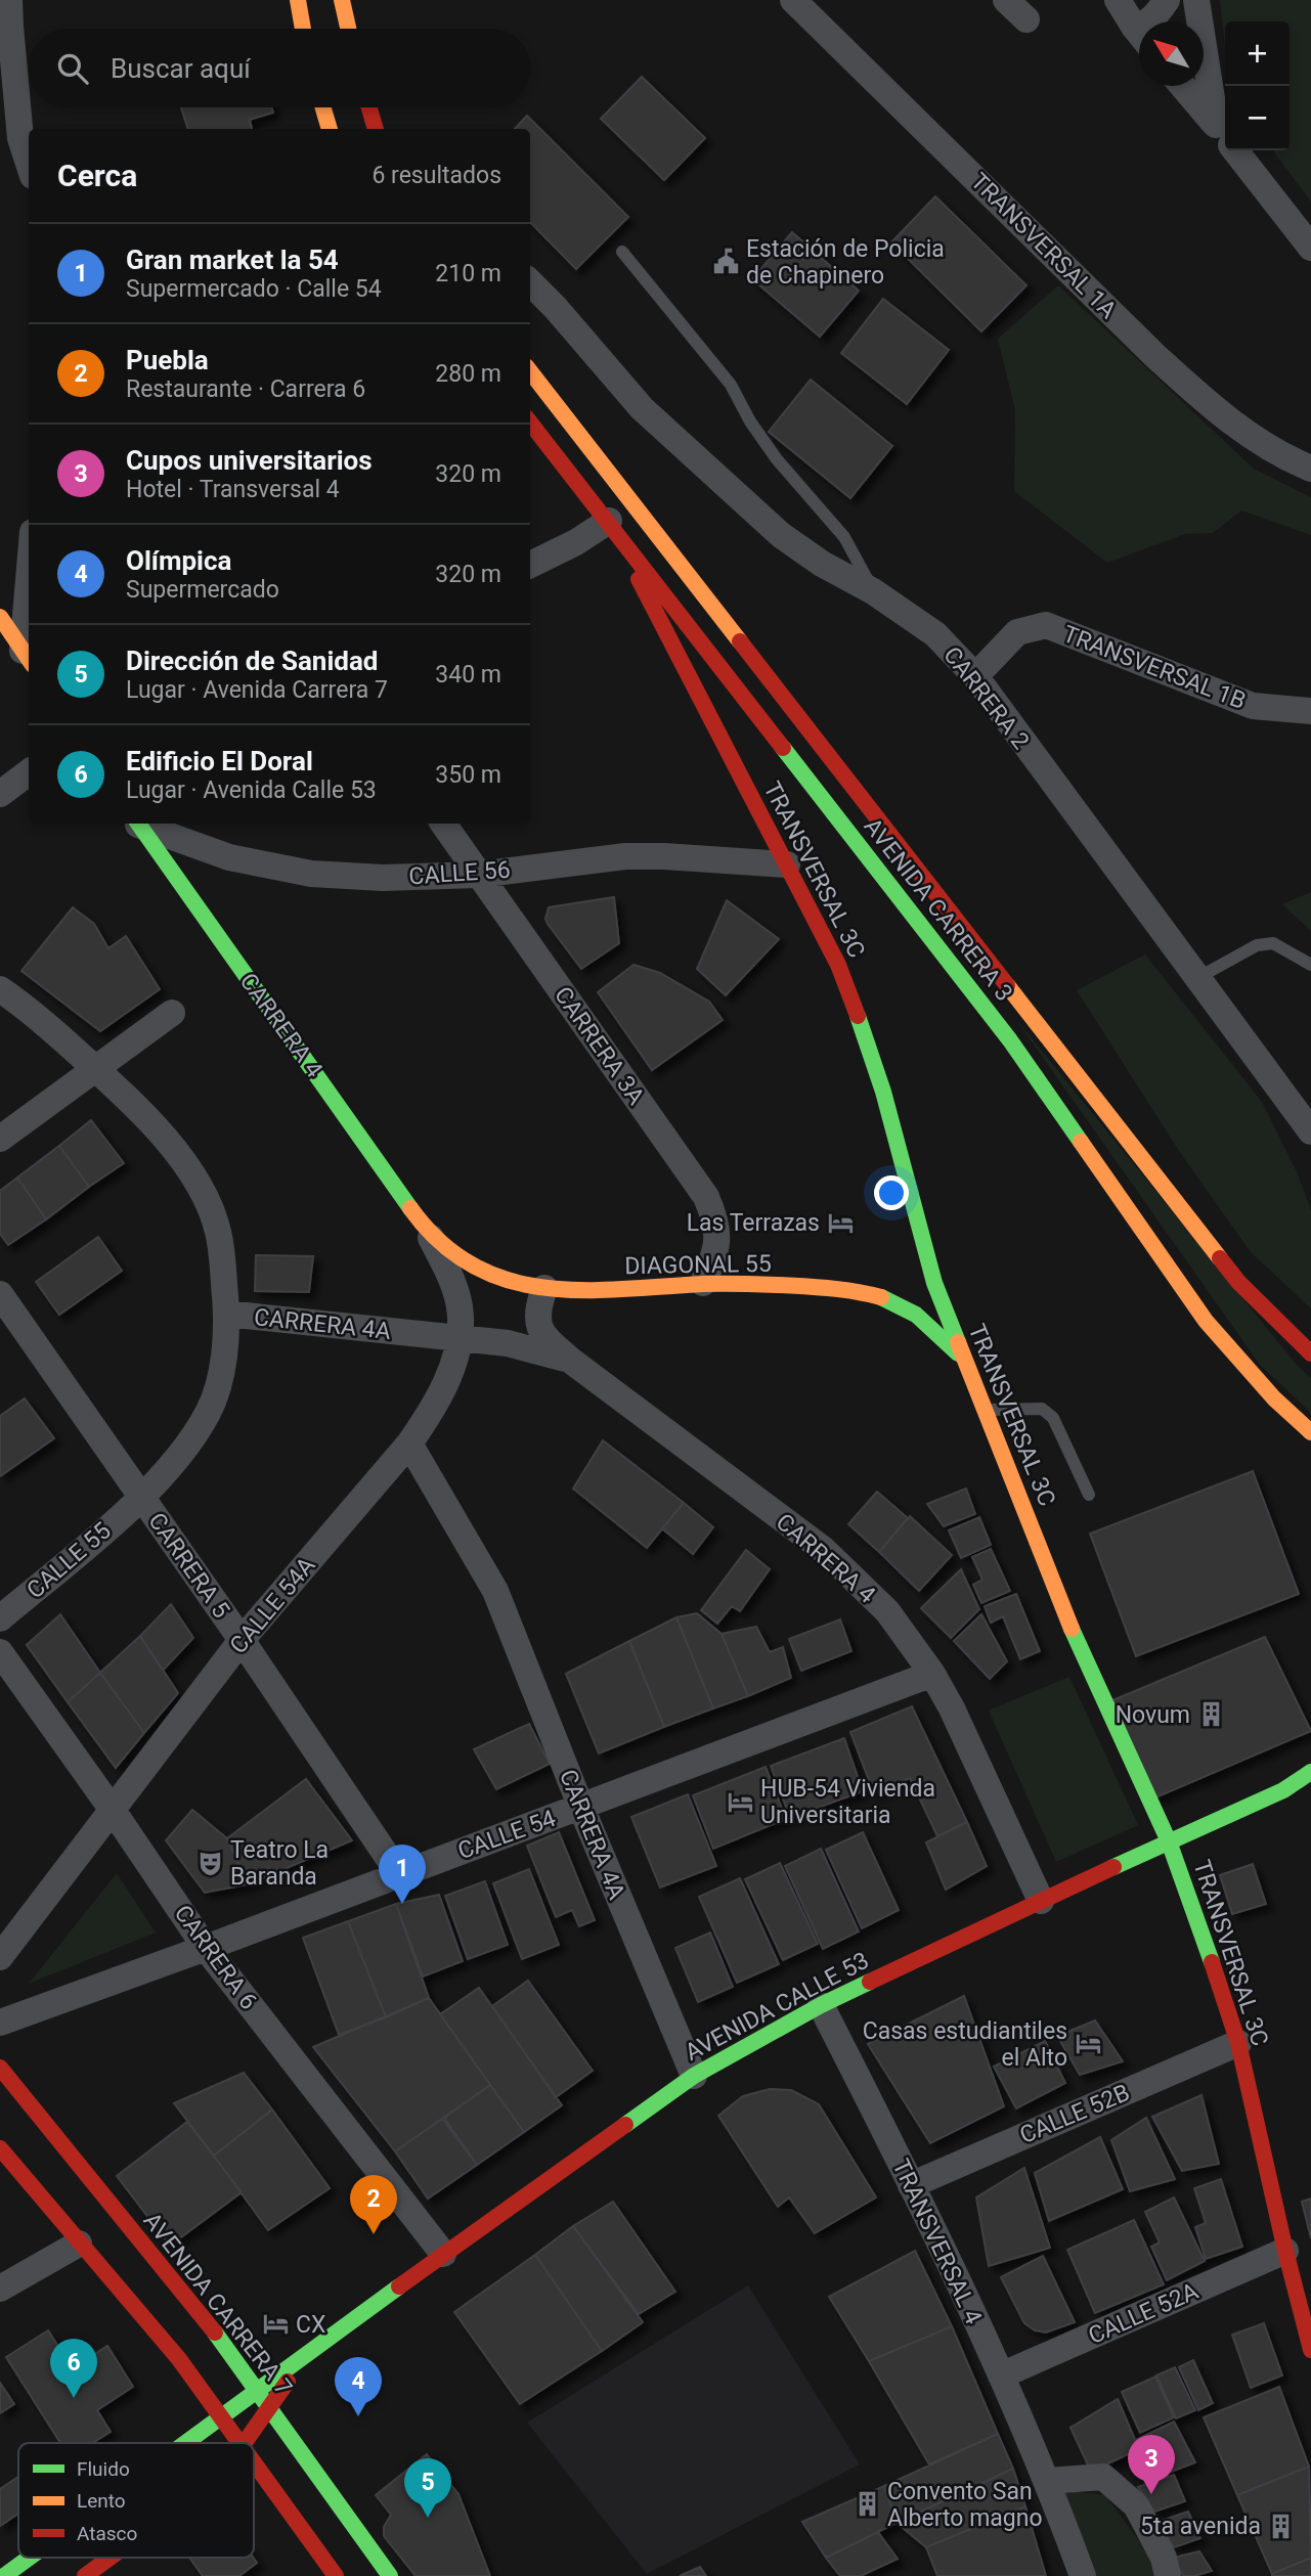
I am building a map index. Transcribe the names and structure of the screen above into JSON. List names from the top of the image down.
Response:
{
  "streets": {
    "main road": [
      "TRANSVERSAL 3C",
      "AVENIDA CARRERA 3",
      "CARRERA 4",
      "DIAGONAL 55",
      "AVENIDA CALLE 53",
      "AVENIDA CARRERA 7"
    ],
    "street": [
      "TRANSVERSAL 1A",
      "TRANSVERSAL 1B",
      "CARRERA 2",
      "CALLE 56",
      "CARRERA 3A",
      "CARRERA 4A",
      "CALLE 55",
      "CARRERA 5",
      "CALLE 54A",
      "CALLE 54",
      "CARRERA 6",
      "CALLE 52B",
      "TRANSVERSAL 4",
      "CALLE 52A"
    ]
  },
  "crossings": [
    ["TRANSVERSAL 1B", "CARRERA 2"],
    ["TRANSVERSAL 3C", "CALLE 56"],
    ["TRANSVERSAL 3C", "AVENIDA CARRERA 3"],
    ["TRANSVERSAL 3C", "DIAGONAL 55"],
    ["TRANSVERSAL 3C", "AVENIDA CALLE 53"],
    ["TRANSVERSAL 3C", "CALLE 52B"],
    ["TRANSVERSAL 3C", "CALLE 52A"],
    ["CALLE 56", "CARRERA 3A"],
    ["CARRERA 4", "DIAGONAL 55"],
    ["CARRERA 4", "CARRERA 4A"],
    ["CARRERA 4", "CALLE 54A"],
    ["CARRERA 4", "CALLE 54"],
    ["CARRERA 4", "AVENIDA CALLE 53"],
    ["CARRERA 3A", "DIAGONAL 55"],
    ["DIAGONAL 55", "CALLE 54A"],
    ["CARRERA 4A", "CALLE 55"],
    ["CARRERA 4A", "CALLE 54A"],
    ["CARRERA 4A", "CALLE 54"],
    ["CARRERA 4A", "AVENIDA CALLE 53"],
    ["CALLE 55", "CARRERA 5"],
    ["CARRERA 5", "CALLE 54A"],
    ["CARRERA 5", "CALLE 54"],
    ["CALLE 54A", "CARRERA 6"],
    ["CALLE 54", "CARRERA 6"],
    ["CARRERA 6", "AVENIDA CALLE 53"],
    ["AVENIDA CALLE 53", "TRANSVERSAL 4"],
    ["AVENIDA CALLE 53", "AVENIDA CARRERA 7"],
    ["CALLE 52B", "TRANSVERSAL 4"],
    ["TRANSVERSAL 4", "CALLE 52A"]
  ],
  "places": {
    "public building": ["Estación de Policia de Chapinero"],
    "hotel": [
      "Las Terrazas",
      "HUB-54 Vivienda Universitaria",
      "Casas estudiantiles el Alto",
      "CX"
    ],
    "building": ["Novum", "Convento San Alberto magno", "5ta avenida"],
    "theatre": ["Teatro La Baranda"]
  },
  "legend": ["Fluido", "Lento", "Atasco"],
  "north": "top left",
  "page": {
    "map_buttons": ["+", "−"],
    "search": "Buscar aquí",
    "heading": ["Cerca", "6 resultados"],
    "list": [
      {
        "mark": "1",
        "name": "Gran market la 54",
        "note": "Supermercado · Calle 54",
        "value": "210 m"
      },
      {
        "mark": "2",
        "name": "Puebla",
        "note": "Restaurante · Carrera 6",
        "value": "280 m"
      },
      {
        "mark": "3",
        "name": "Cupos universitarios",
        "note": "Hotel · Transversal 4",
        "value": "320 m"
      },
      {
        "mark": "4",
        "name": "Olímpica",
        "note": "Supermercado",
        "value": "320 m"
      },
      {
        "mark": "5",
        "name": "Dirección de Sanidad",
        "note": "Lugar · Avenida Carrera 7",
        "value": "340 m"
      },
      {
        "mark": "6",
        "name": "Edificio El Doral",
        "note": "Lugar · Avenida Calle 53",
        "value": "350 m"
      }
    ],
    "pins": [
      "1",
      "2",
      "6",
      "4",
      "3",
      "5"
    ]
  }
}
